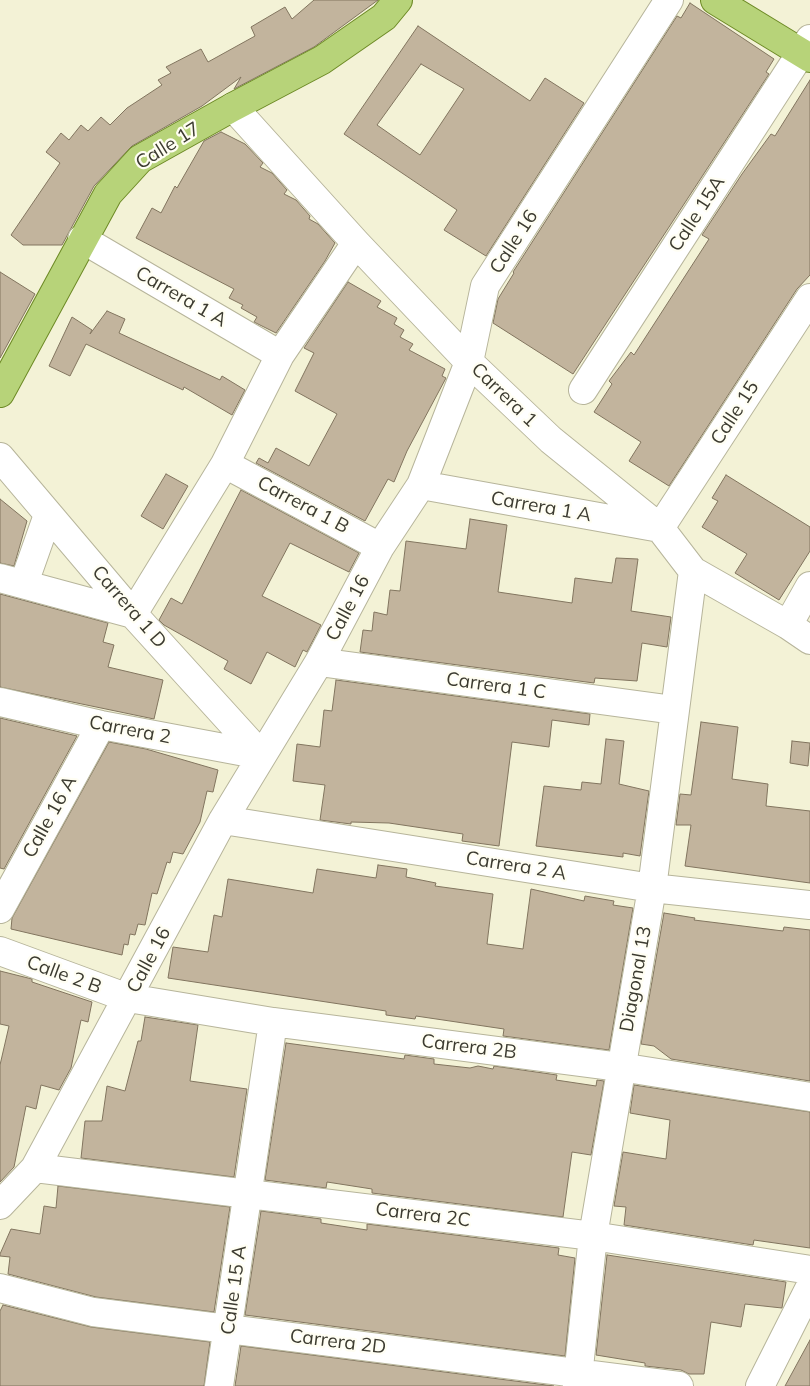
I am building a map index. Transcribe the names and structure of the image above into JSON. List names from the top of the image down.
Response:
{
  "streets": {
    "main road": ["Calle 17"],
    "street": [
      "Calle 15A",
      "Calle 16",
      "Carrera 1 A",
      "Carrera 1",
      "Calle 15",
      "Carrera 1 B",
      "Carrera 1 D",
      "Carrera 1 C",
      "Carrera 2",
      "Calle 16 A",
      "Carrera 2 A",
      "Calle 2 B",
      "Diagonal 13",
      "Carrera 2B",
      "Carrera 2C",
      "Calle 15 A",
      "Carrera 2D"
    ]
  },
  "crossings": [
    ["Calle 17", "Carrera 1 A"],
    ["Calle 17", "Carrera 1"],
    ["Calle 16", "Carrera 1 A"],
    ["Calle 16", "Carrera 1"],
    ["Calle 16", "Carrera 1 B"],
    ["Calle 16", "Carrera 1 D"],
    ["Calle 16", "Carrera 1 C"],
    ["Calle 16", "Carrera 2"],
    ["Calle 16", "Carrera 2 A"],
    ["Calle 16", "Calle 2 B"],
    ["Calle 16", "Carrera 2B"],
    ["Calle 16", "Carrera 2C"],
    ["Carrera 1 A", "Carrera 1"],
    ["Carrera 1 A", "Calle 15"],
    ["Carrera 1", "Calle 15"],
    ["Carrera 1", "Diagonal 13"],
    ["Carrera 1 D", "Carrera 2"],
    ["Carrera 1 C", "Diagonal 13"],
    ["Carrera 2", "Calle 16 A"],
    ["Carrera 2 A", "Diagonal 13"],
    ["Calle 2 B", "Carrera 2B"],
    ["Diagonal 13", "Carrera 2B"],
    ["Diagonal 13", "Carrera 2C"],
    ["Diagonal 13", "Carrera 2D"],
    ["Carrera 2B", "Calle 15 A"],
    ["Carrera 2C", "Calle 15 A"],
    ["Calle 15 A", "Carrera 2D"]
  ]
}
